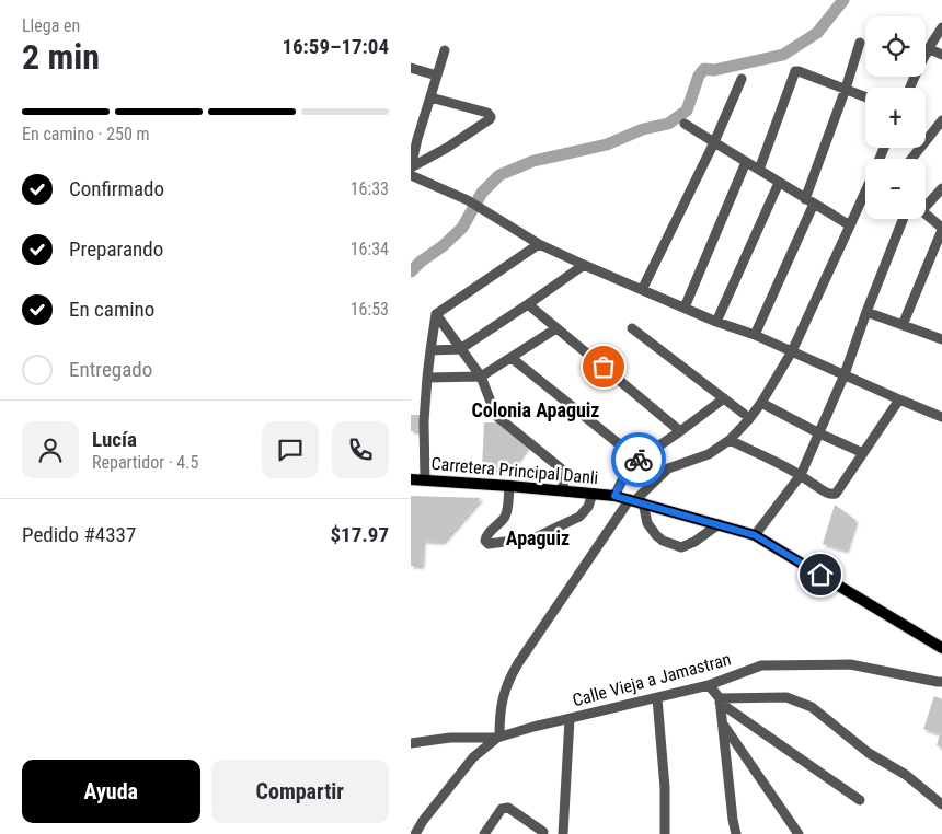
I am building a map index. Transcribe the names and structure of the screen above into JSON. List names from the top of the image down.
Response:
{
  "streets": {
    "main road": ["Carretera Principal Danli"],
    "street": ["Calle Vieja a Jamastran"]
  },
  "districts": ["Colonia Apaguiz", "Apaguiz"],
  "page": {
    "heading": ["2 min", "Llega en", "16:59–17:04"],
    "panel": [
      "Lucía",
      "Repartidor · 4.5",
      "Pedido #4337",
      "$17.97"
    ],
    "map_buttons": ["+", "−"],
    "bar": "En camino · 250 m",
    "list": [
      ["Confirmado", "16:33"],
      ["Preparando", "16:34"],
      ["En camino", "16:53"],
      "Entregado"
    ],
    "buttons": ["Ayuda", "Compartir"]
  }
}
